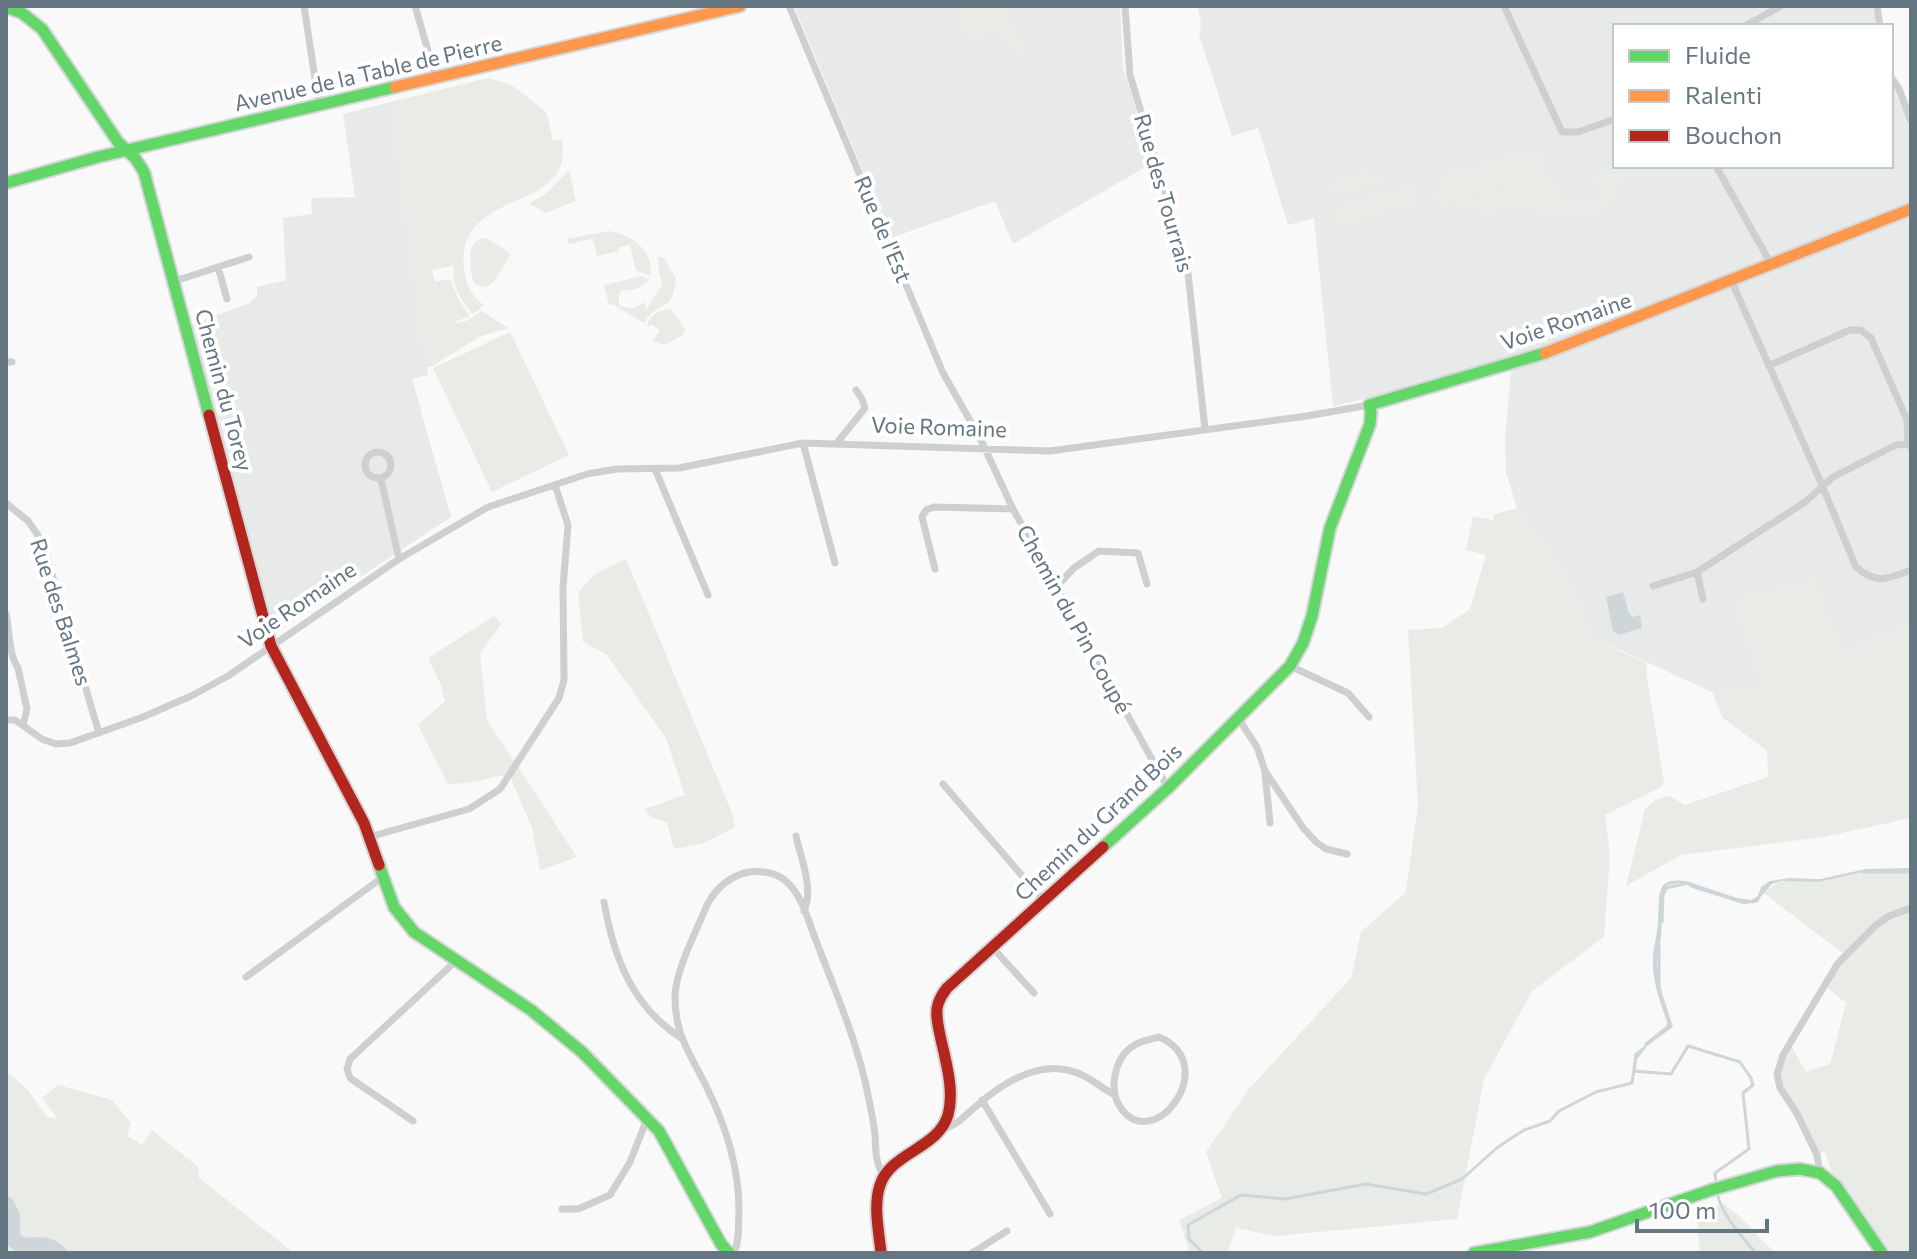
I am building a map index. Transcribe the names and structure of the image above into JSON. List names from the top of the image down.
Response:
{
  "streets": {
    "street": [
      "Avenue de la Table de Pierre",
      "Rue des Tourrais",
      "Rue de l'Est",
      "Voie Romaine",
      "Chemin du Torey",
      "Rue des Balmes",
      "Chemin du Pin Coupé",
      "Chemin du Grand Bois"
    ]
  },
  "crossings": [
    ["Avenue de la Table de Pierre", "Chemin du Torey"],
    ["Rue des Tourrais", "Voie Romaine"],
    ["Rue de l'Est", "Voie Romaine"],
    ["Rue de l'Est", "Chemin du Pin Coupé"],
    ["Voie Romaine", "Chemin du Torey"],
    ["Voie Romaine", "Rue des Balmes"],
    ["Voie Romaine", "Chemin du Pin Coupé"],
    ["Voie Romaine", "Chemin du Grand Bois"],
    ["Chemin du Pin Coupé", "Chemin du Grand Bois"]
  ],
  "legend": ["Fluide", "Ralenti", "Bouchon"],
  "scale_bar": "100 m"
}
